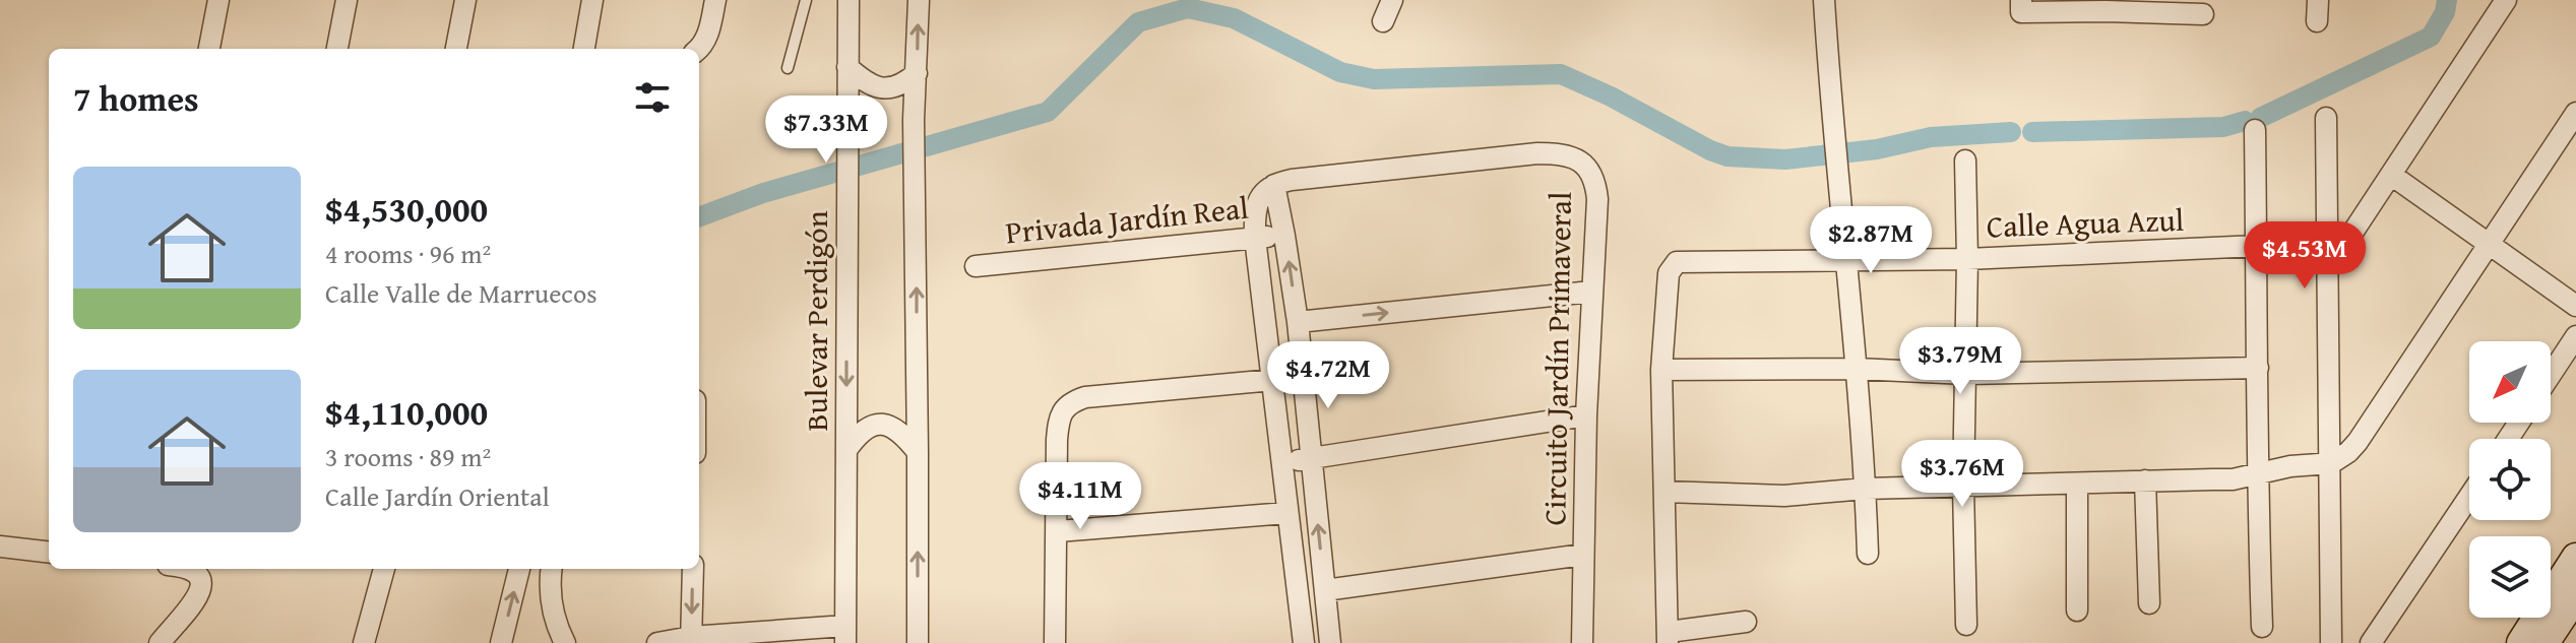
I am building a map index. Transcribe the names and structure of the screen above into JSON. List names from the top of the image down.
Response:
{
  "streets": {
    "street": [
      "Privada Jardín Real",
      "Calle Agua Azul",
      "Bulevar Perdigón",
      "Circuito Jardín Primaveral"
    ]
  },
  "north": "bottom left",
  "page": {
    "heading": "7 homes",
    "price": [
      "$7.33M",
      "$2.87M",
      "$4.53M",
      "$3.79M",
      "$4.72M",
      "$3.76M",
      "$4.11M"
    ],
    "list": [
      {
        "name": "$4,530,000",
        "note": "4 rooms · 96 m² · Calle Valle de Marruecos"
      },
      {
        "name": "$4,110,000",
        "note": "3 rooms · 89 m² · Calle Jardín Oriental"
      }
    ]
  }
}
